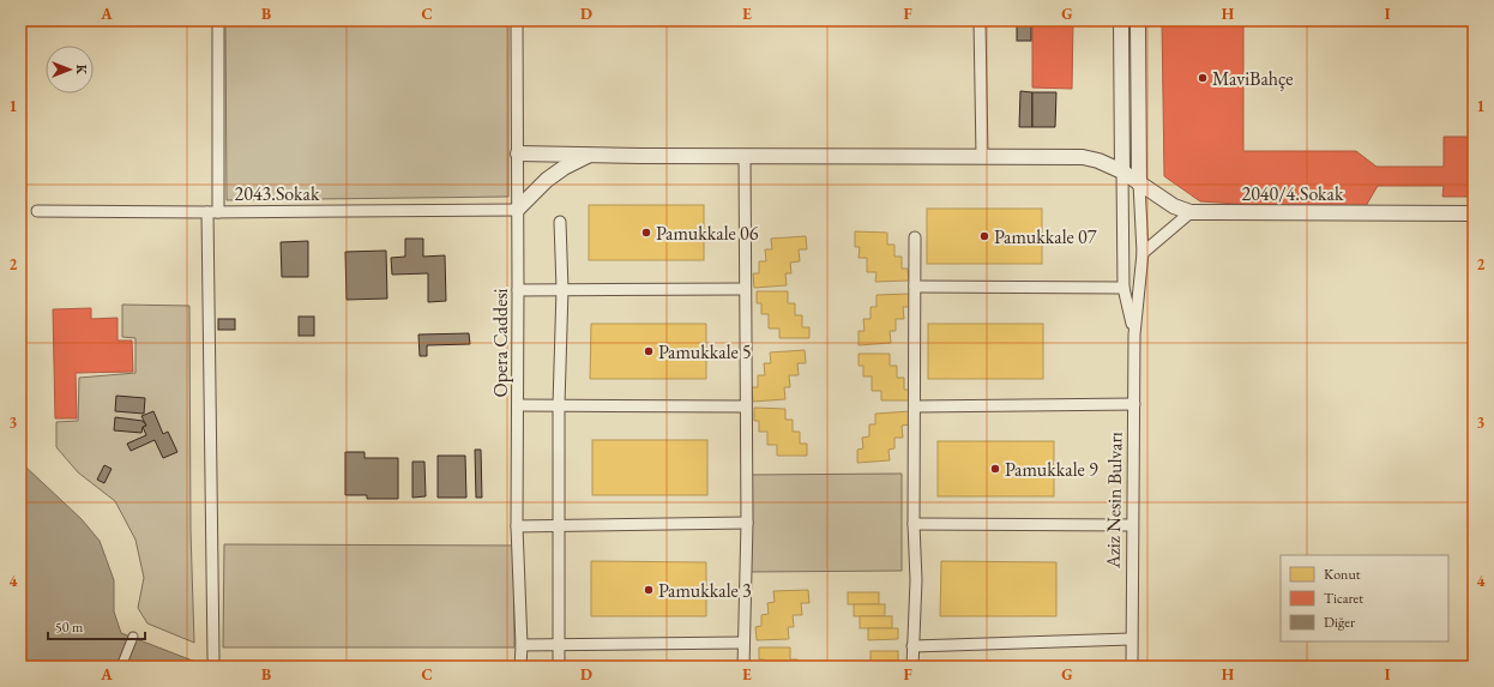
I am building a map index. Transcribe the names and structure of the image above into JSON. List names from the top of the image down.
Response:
{
  "streets": {
    "street": [
      "2043.Sokak",
      "2040/4.Sokak",
      "Opera Caddesi",
      "Aziz Nesin Bulvarı"
    ]
  },
  "crossings": [
    ["2043.Sokak", "Opera Caddesi"],
    ["2040/4.Sokak", "Opera Caddesi"],
    ["2040/4.Sokak", "Aziz Nesin Bulvarı"]
  ],
  "places": [
    "MaviBahçe",
    "Pamukkale 06",
    "Pamukkale 07",
    "Pamukkale 5",
    "Pamukkale 9",
    "Pamukkale 3"
  ],
  "legend": ["Konut", "Ticaret", "Diğer"],
  "scale_bar": "50 m",
  "north": "right",
  "grid": {
    "columns": [
      "A",
      "B",
      "C",
      "D",
      "E",
      "F",
      "G",
      "H",
      "I"
    ],
    "rows": [
      "1",
      "2",
      "3",
      "4"
    ]
  }
}
